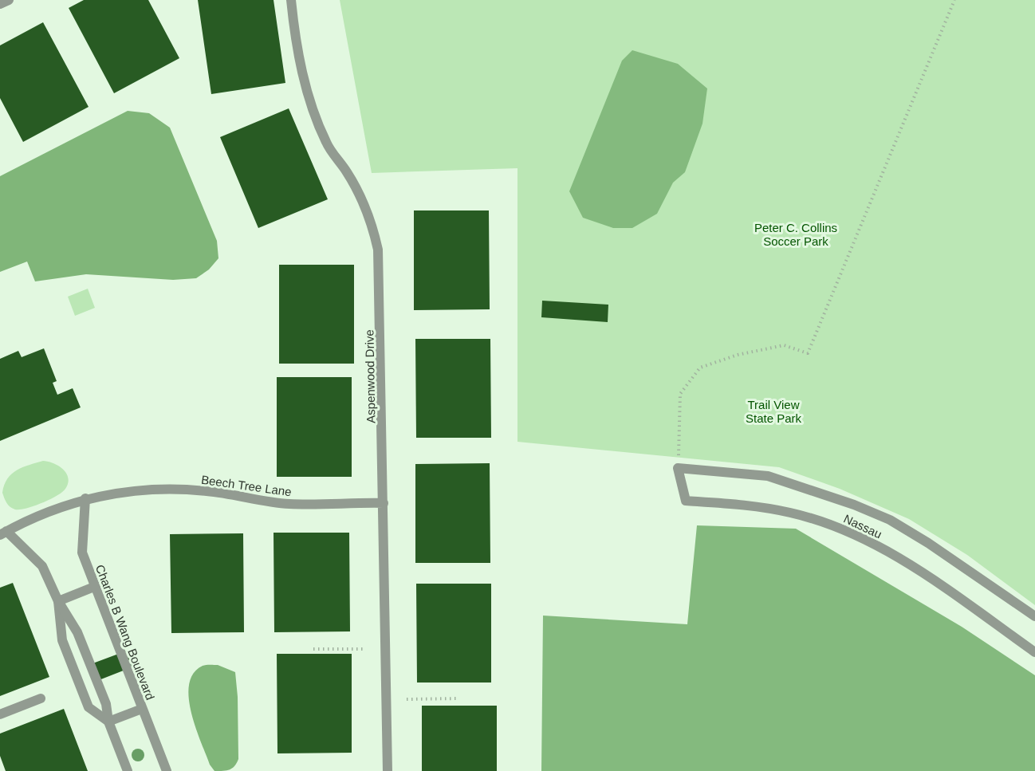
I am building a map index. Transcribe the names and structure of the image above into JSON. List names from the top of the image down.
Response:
{
  "streets": {
    "street": [
      "Aspenwood Drive",
      "Beech Tree Lane",
      "Nassau",
      "Charles B Wang Boulevard"
    ]
  },
  "crossings": [
    ["Aspenwood Drive", "Beech Tree Lane"],
    ["Beech Tree Lane", "Charles B Wang Boulevard"]
  ],
  "parks": ["Peter C. Collins Soccer Park", "Trail View State Park"]
}
